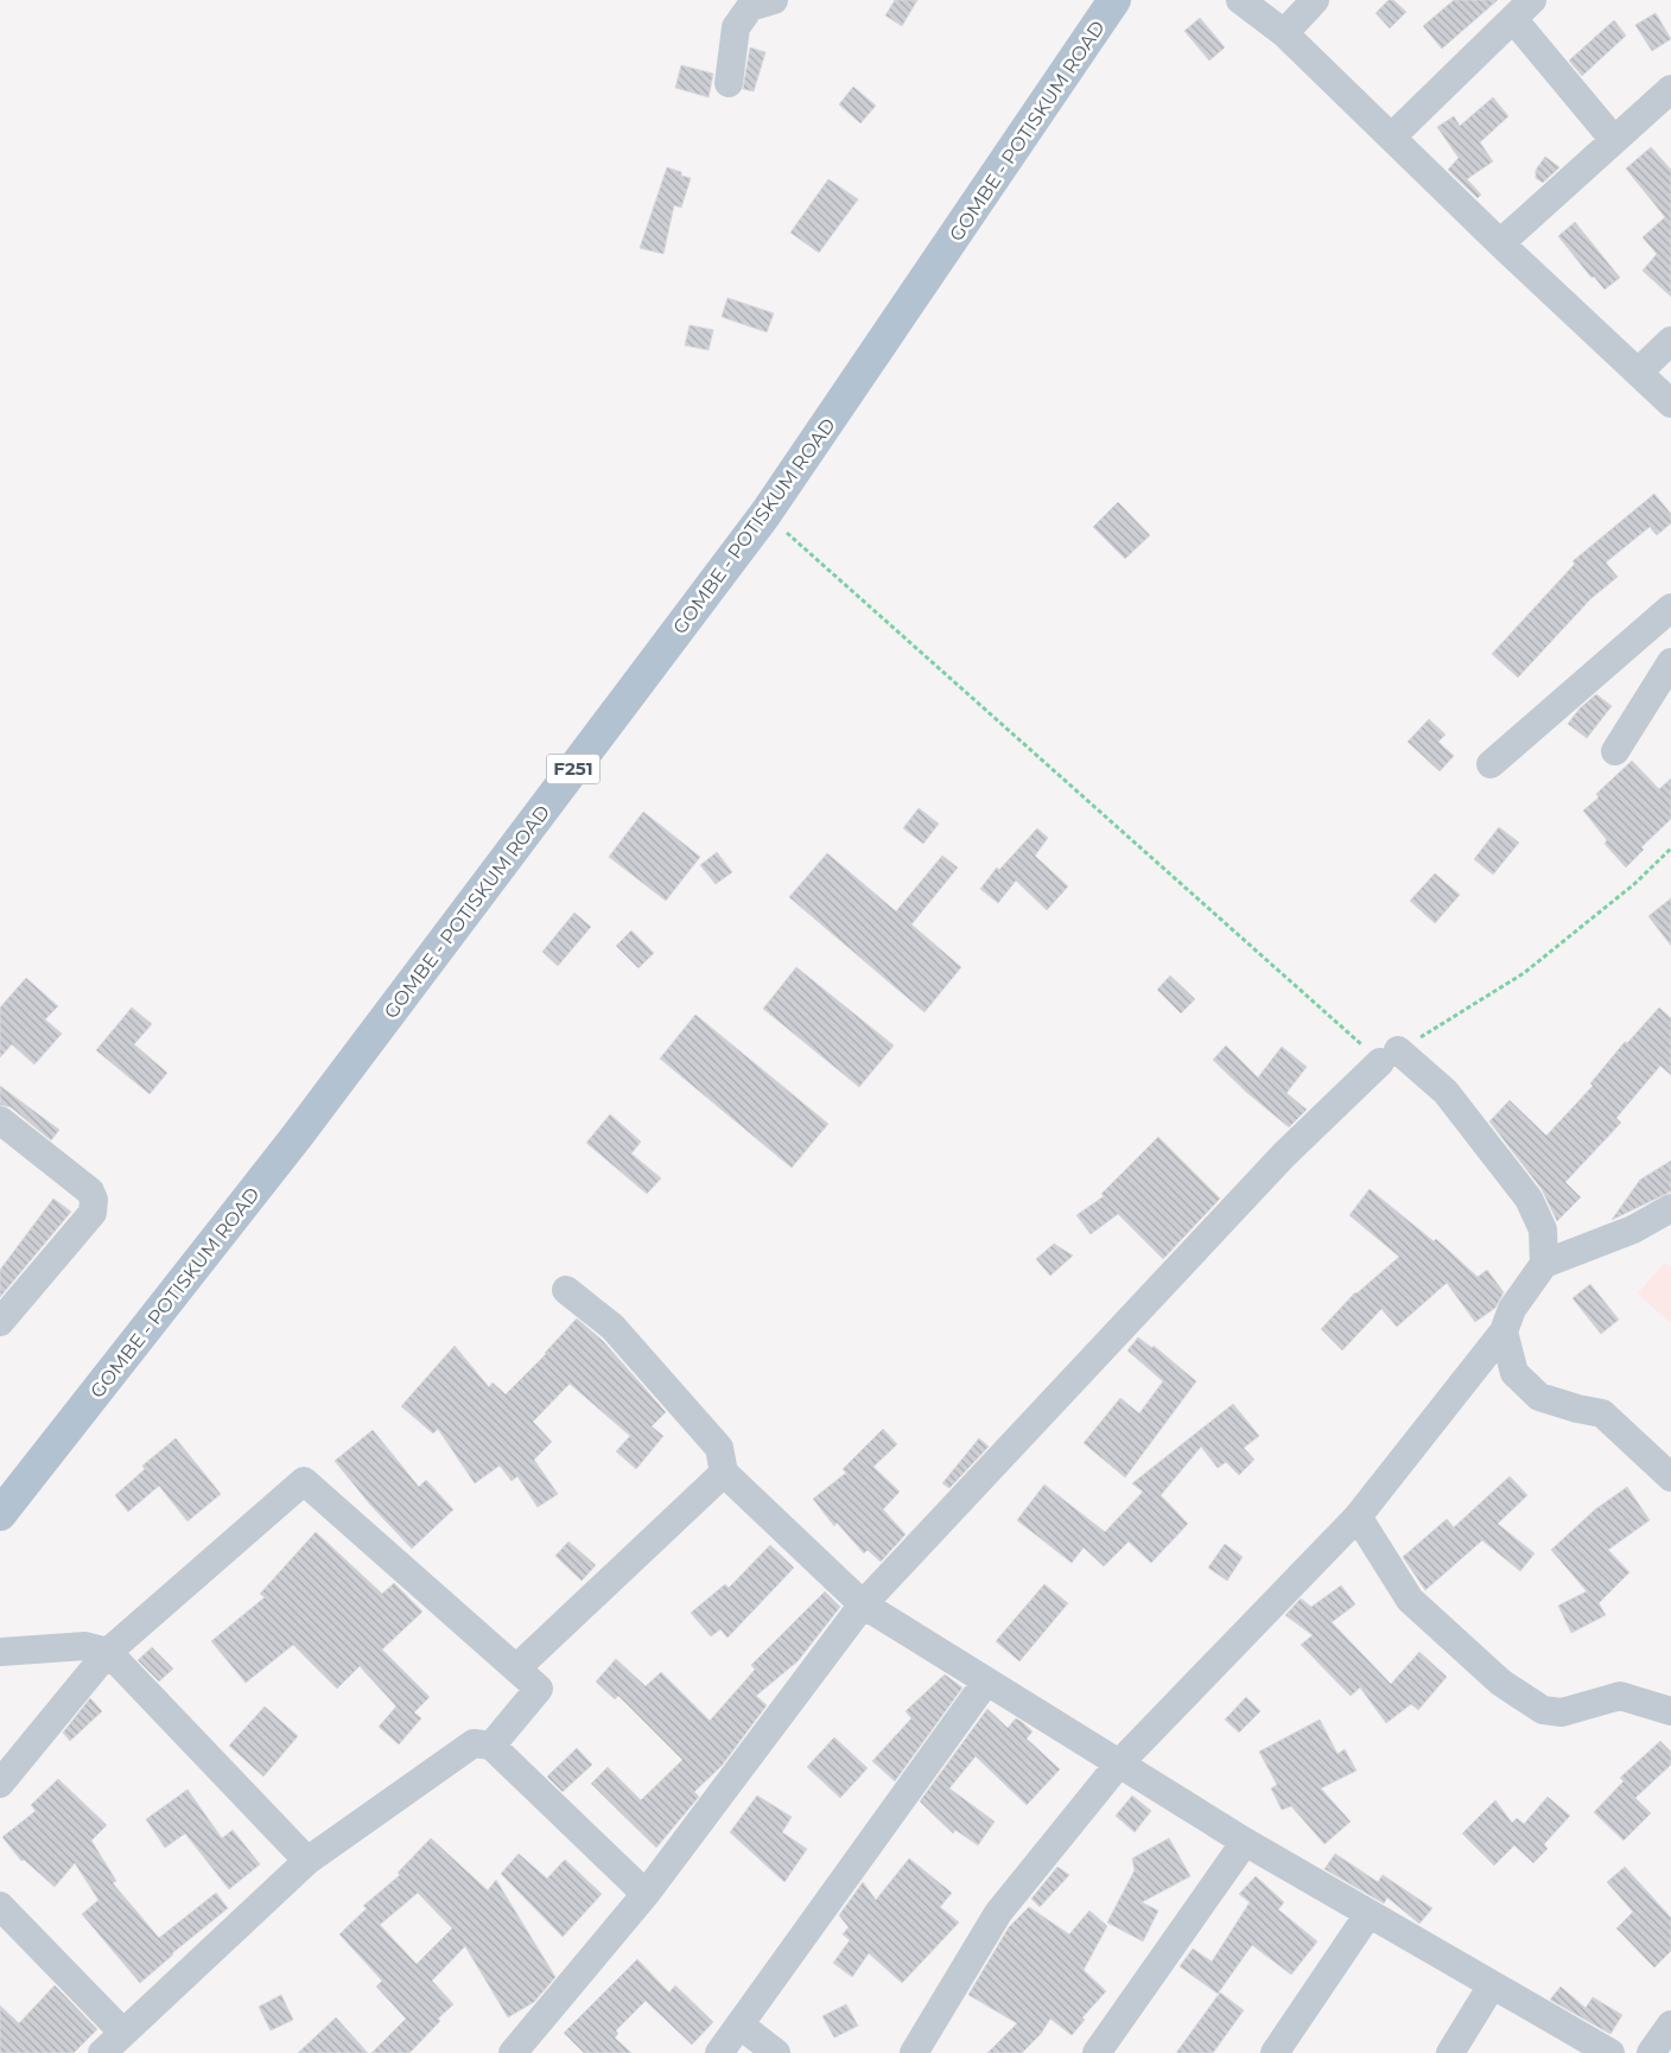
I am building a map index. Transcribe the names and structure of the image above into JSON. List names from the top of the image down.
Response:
{
  "streets": {
    "main road": ["GOMBE - POTISKUM ROAD", "F251"]
  }
}
